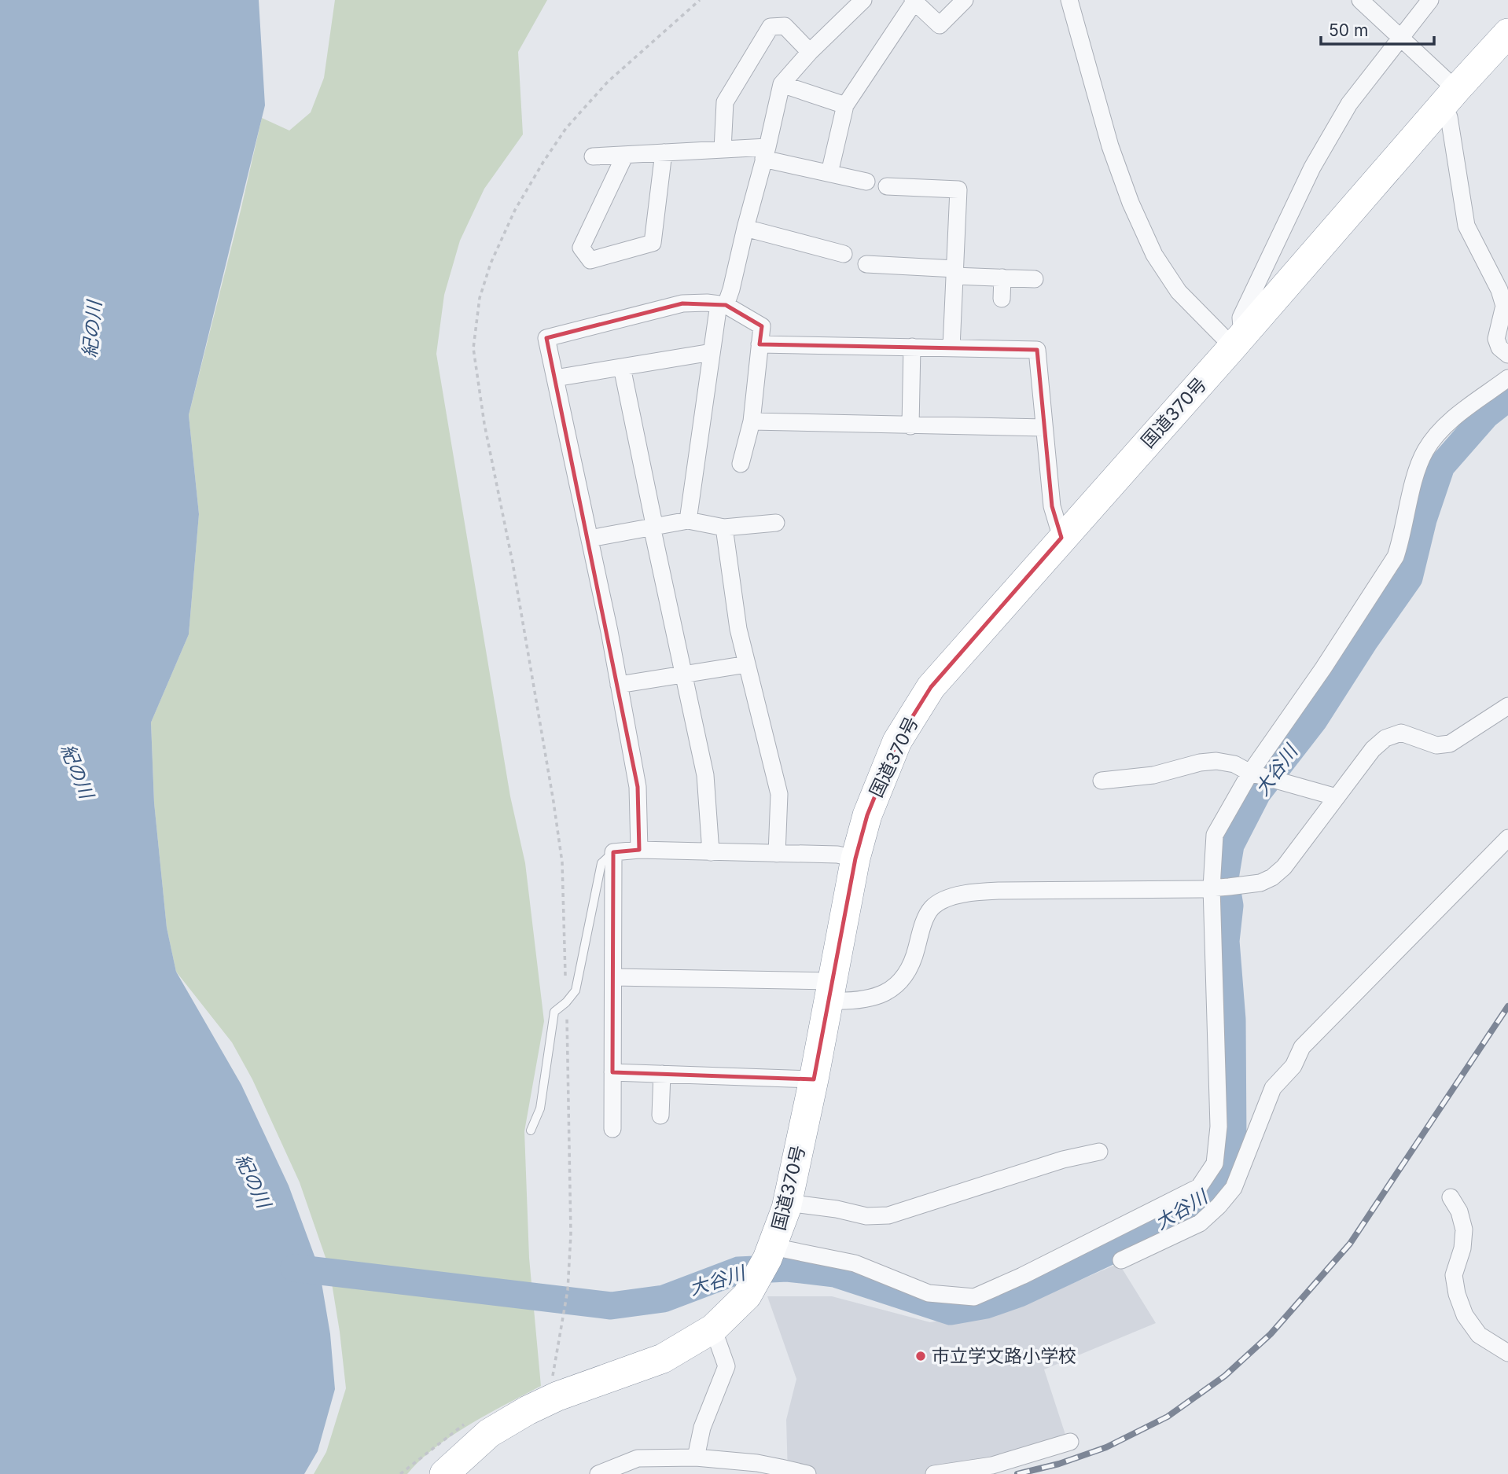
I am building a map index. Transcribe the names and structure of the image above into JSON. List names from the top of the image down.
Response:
{
  "streets": {
    "highway": ["国道370号"]
  },
  "water": ["紀の川", "大谷川"],
  "places": ["市立学文路小学校"],
  "scale_bar": "50 m"
}
